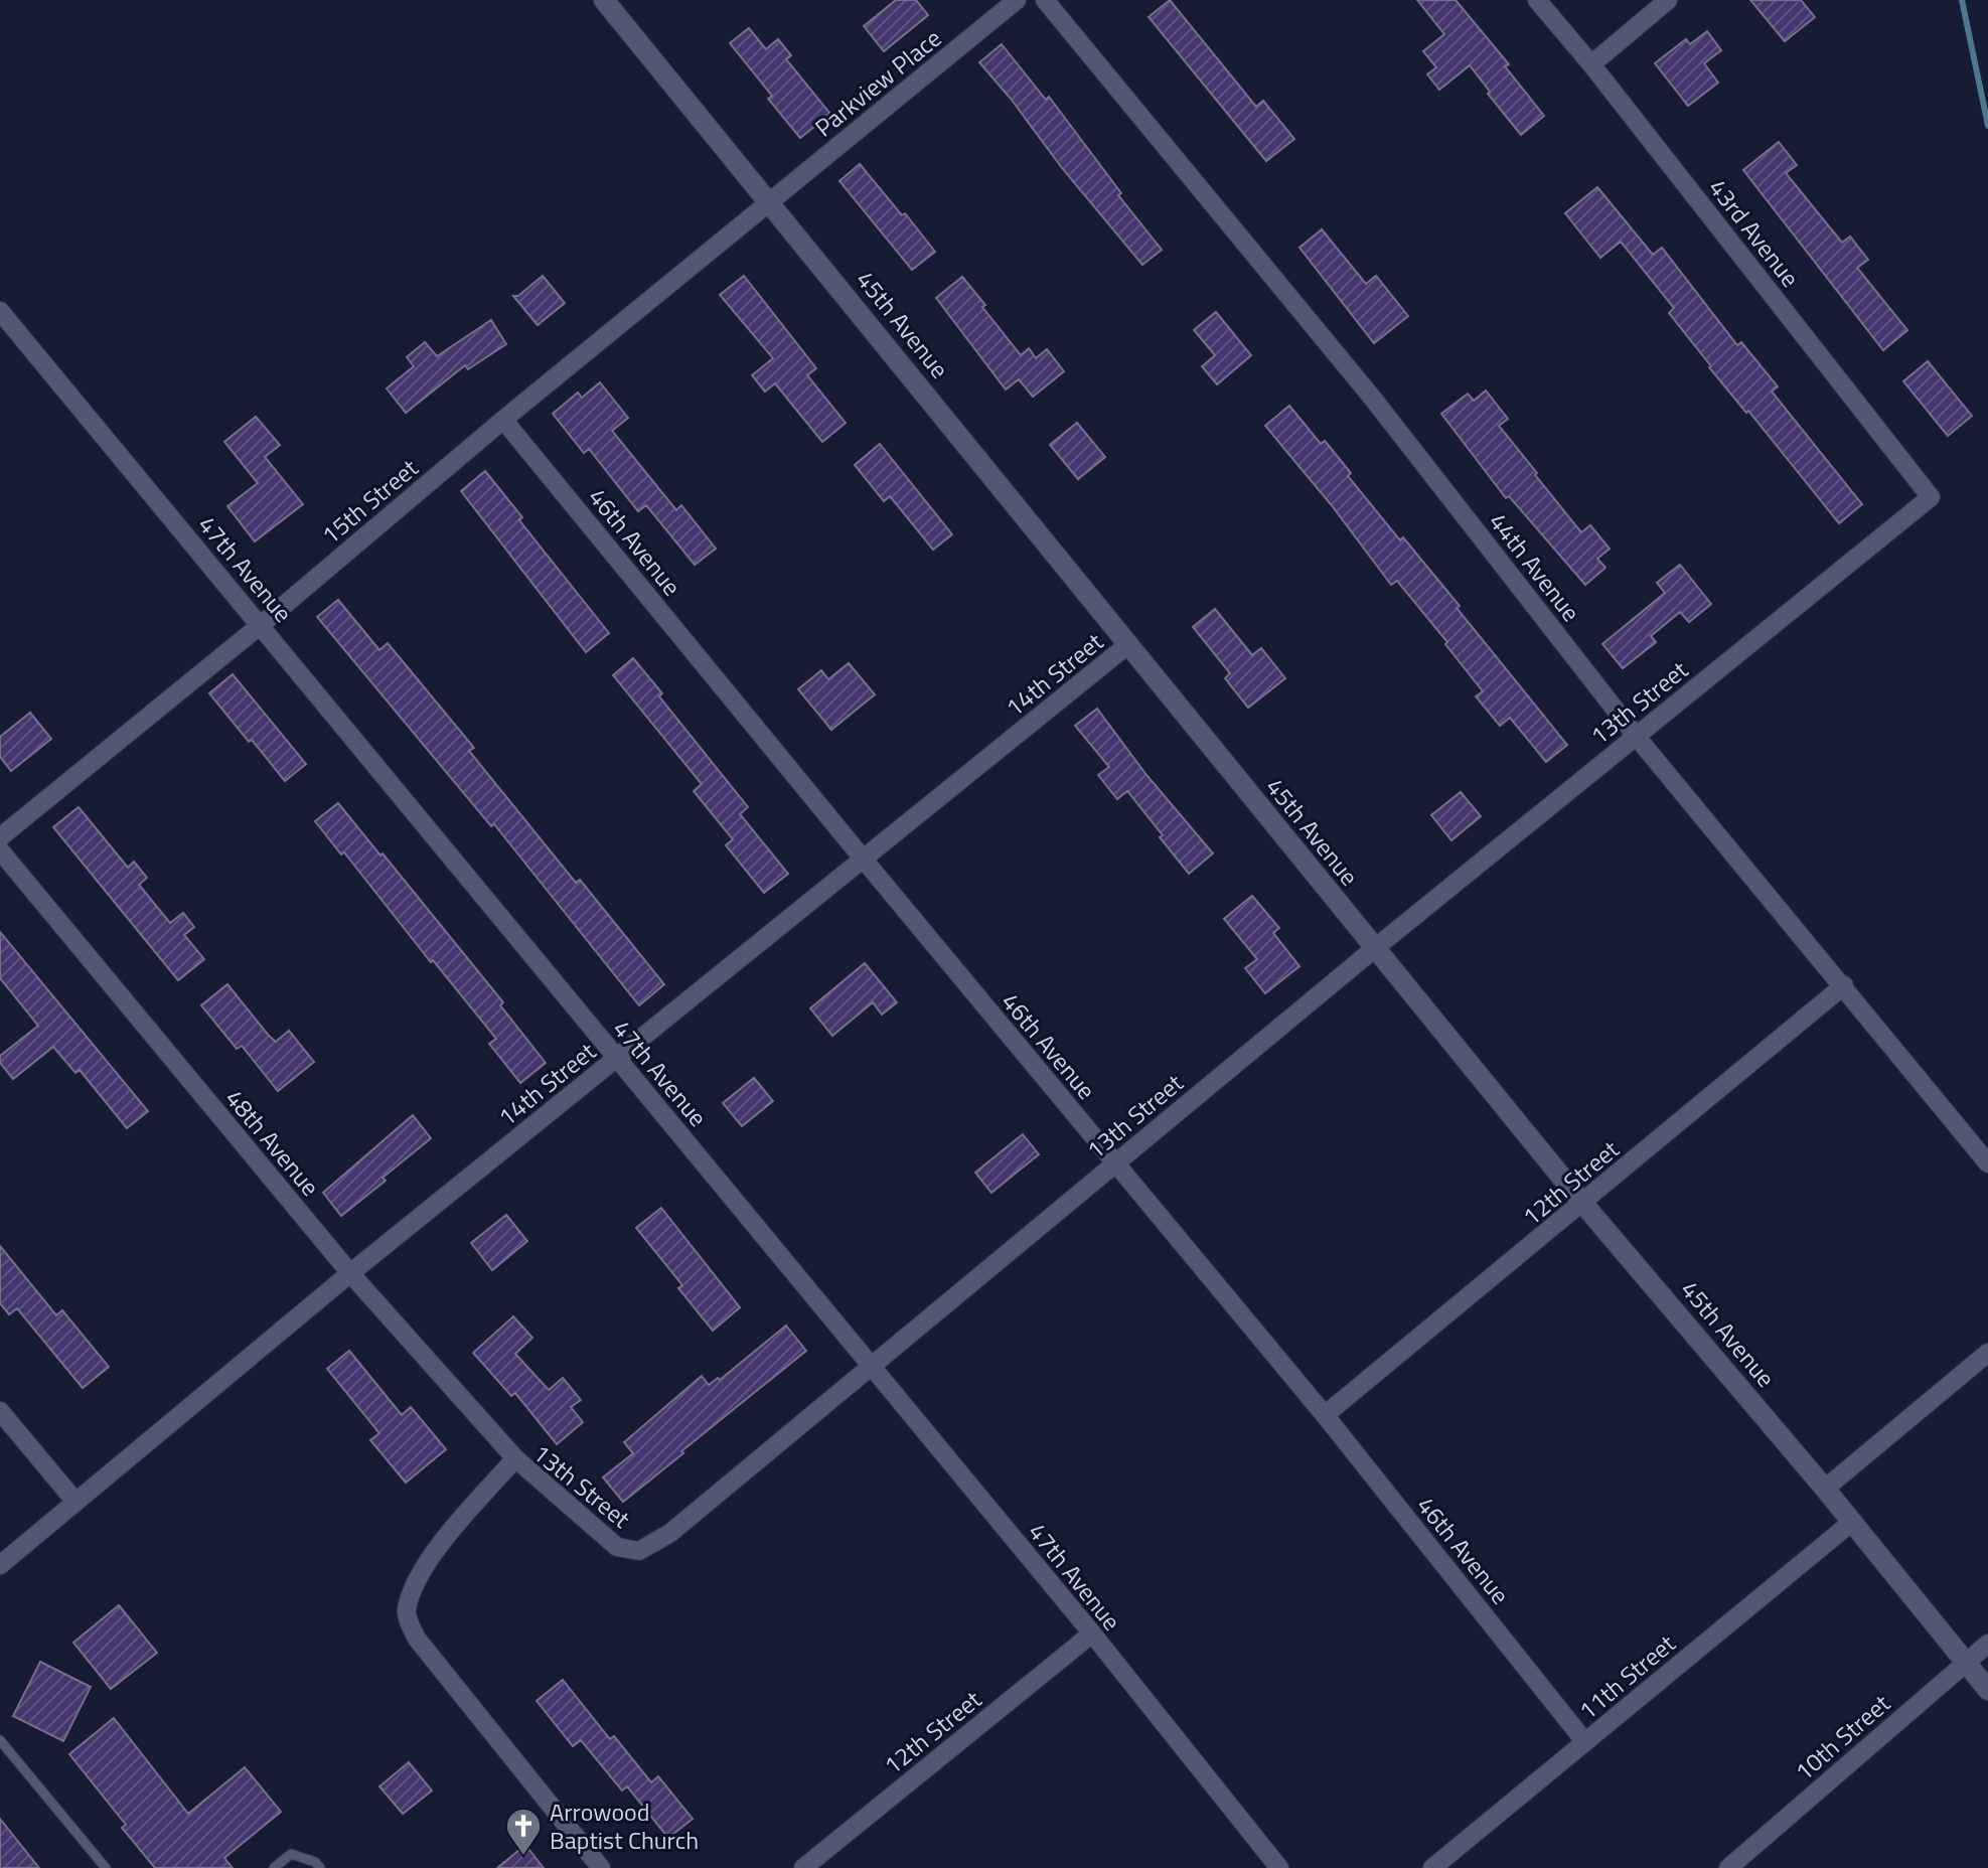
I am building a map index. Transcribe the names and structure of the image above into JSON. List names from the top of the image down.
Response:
{
  "streets": {
    "street": [
      "Parkview Place",
      "43rd Avenue",
      "45th Avenue",
      "15th Street",
      "46th Avenue",
      "44th Avenue",
      "47th Avenue",
      "14th Street",
      "13th Street",
      "48th Avenue",
      "12th Street",
      "11th Street",
      "10th Street"
    ]
  },
  "crossings": [
    ["Parkview Place", "45th Avenue"],
    ["Parkview Place", "15th Street"],
    ["43rd Avenue", "13th Street"],
    ["45th Avenue", "15th Street"],
    ["45th Avenue", "14th Street"],
    ["45th Avenue", "13th Street"],
    ["45th Avenue", "12th Street"],
    ["45th Avenue", "11th Street"],
    ["45th Avenue", "10th Street"],
    ["15th Street", "46th Avenue"],
    ["15th Street", "47th Avenue"],
    ["46th Avenue", "14th Street"],
    ["46th Avenue", "13th Street"],
    ["46th Avenue", "12th Street"],
    ["46th Avenue", "11th Street"],
    ["44th Avenue", "13th Street"],
    ["44th Avenue", "12th Street"],
    ["47th Avenue", "14th Street"],
    ["47th Avenue", "13th Street"],
    ["47th Avenue", "12th Street"],
    ["14th Street", "48th Avenue"],
    ["13th Street", "48th Avenue"]
  ],
  "places": {
    "church": ["Arrowood Baptist Church"]
  }
}
